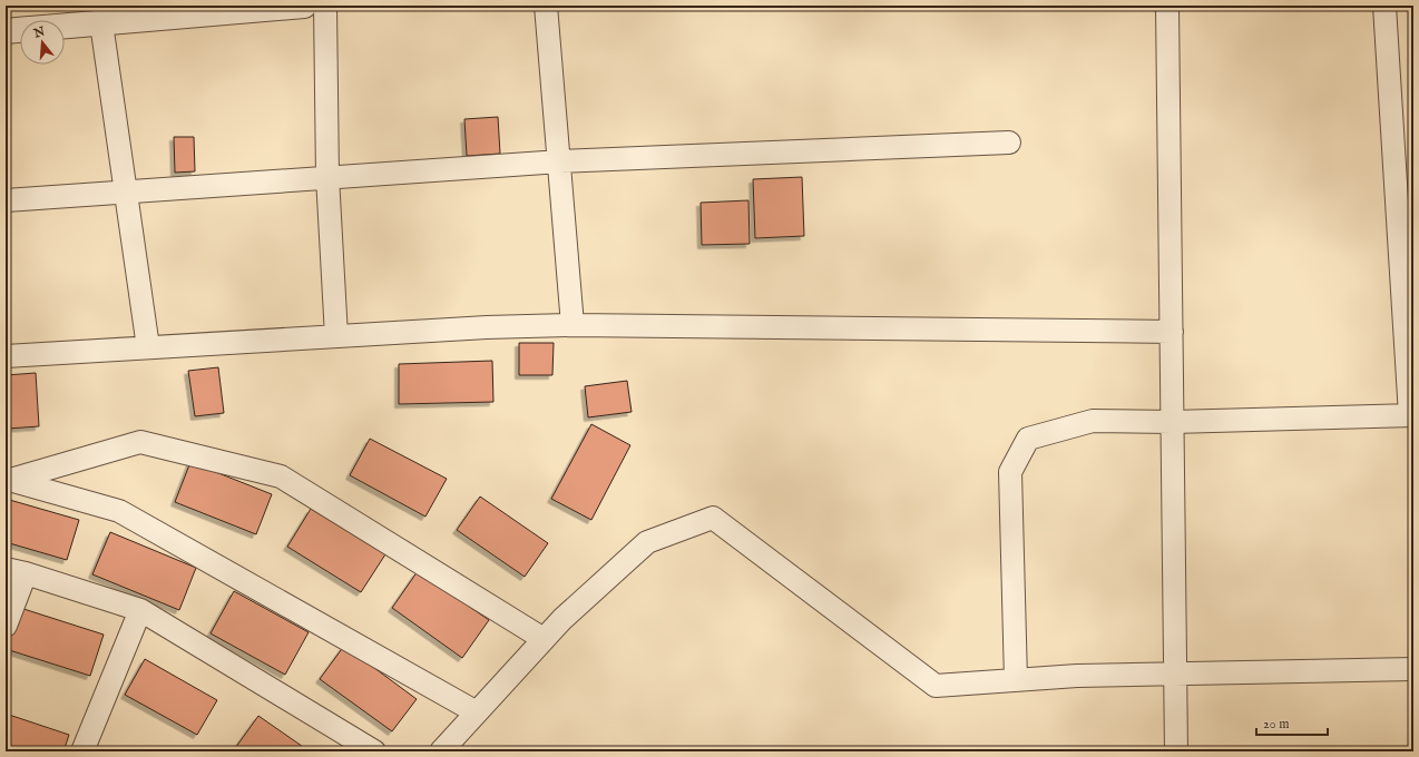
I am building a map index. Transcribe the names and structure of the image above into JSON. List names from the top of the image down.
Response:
{
  "scale_bar": "20 m",
  "north": "top"
}
